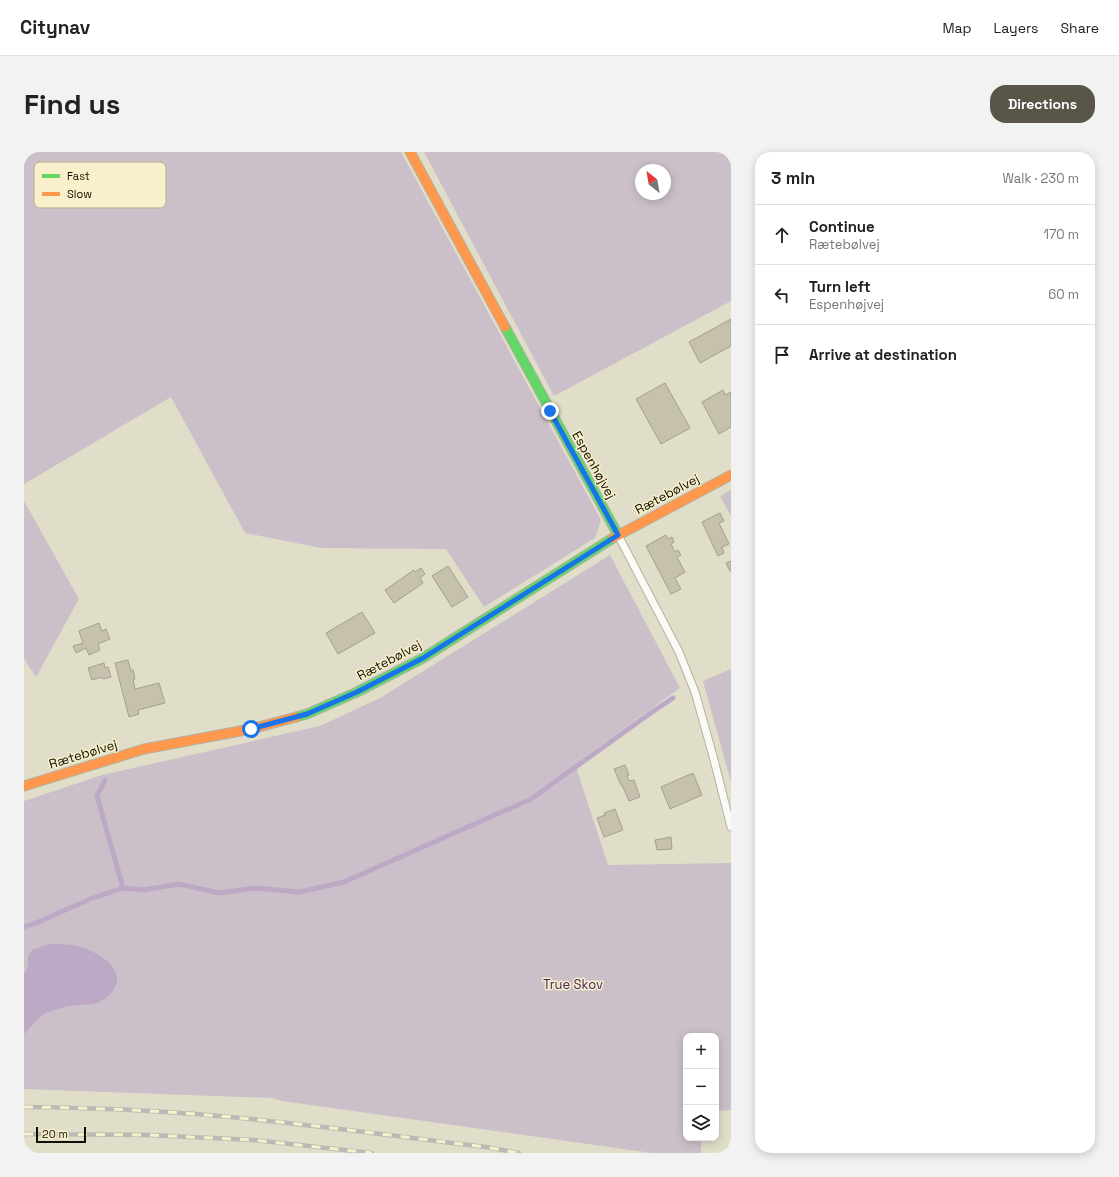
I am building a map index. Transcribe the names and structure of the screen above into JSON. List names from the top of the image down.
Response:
{
  "streets": {
    "street": ["Espenhøjvej", "Rætebølvej"]
  },
  "crossings": [
    ["Espenhøjvej", "Rætebølvej"]
  ],
  "parks": ["True Skov"],
  "legend": ["Fast", "Slow"],
  "scale_bar": "20 m",
  "north": "top left",
  "page": {
    "header": "Citynav",
    "nav": ["Map", "Layers", "Share"],
    "buttons": "Directions",
    "title": "Find us",
    "heading": ["3 min", "Walk · 230 m"],
    "list": [
      ["Continue", "Rætebølvej", "170 m"],
      ["Turn left", "Espenhøjvej", "60 m"],
      "Arrive at destination"
    ],
    "map_buttons": ["+", "−"],
    "scale": "20 m"
  }
}
